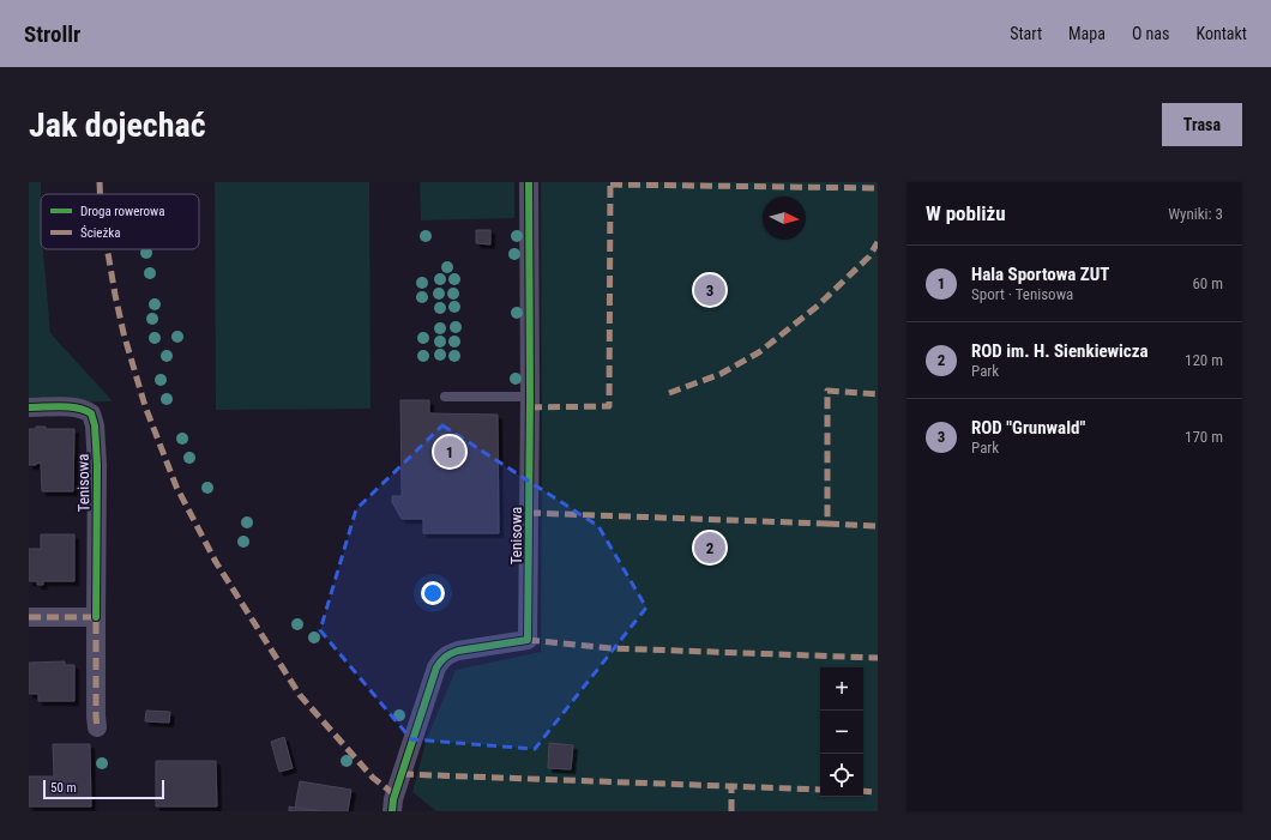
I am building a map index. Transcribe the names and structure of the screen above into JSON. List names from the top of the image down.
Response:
{
  "streets": {
    "street": ["Tenisowa"]
  },
  "legend": ["Droga rowerowa", "Ścieżka"],
  "scale_bar": "50 m",
  "north": "right",
  "page": {
    "header": "Strollr",
    "nav": [
      "Start",
      "Mapa",
      "O nas",
      "Kontakt"
    ],
    "buttons": "Trasa",
    "title": "Jak dojechać",
    "heading": ["W pobliżu", "Wyniki: 3"],
    "list": [
      {
        "mark": "1",
        "name": "Hala Sportowa ZUT",
        "note": "Sport · Tenisowa",
        "value": "60 m"
      },
      {
        "mark": "2",
        "name": "ROD im. H. Sienkiewicza",
        "note": "Park",
        "value": "120 m"
      },
      {
        "mark": "3",
        "name": "ROD \"Grunwald\"",
        "note": "Park",
        "value": "170 m"
      }
    ],
    "pins": ["3", "1", "2"],
    "map_buttons": ["+", "−"],
    "scale": "50 m"
  }
}
